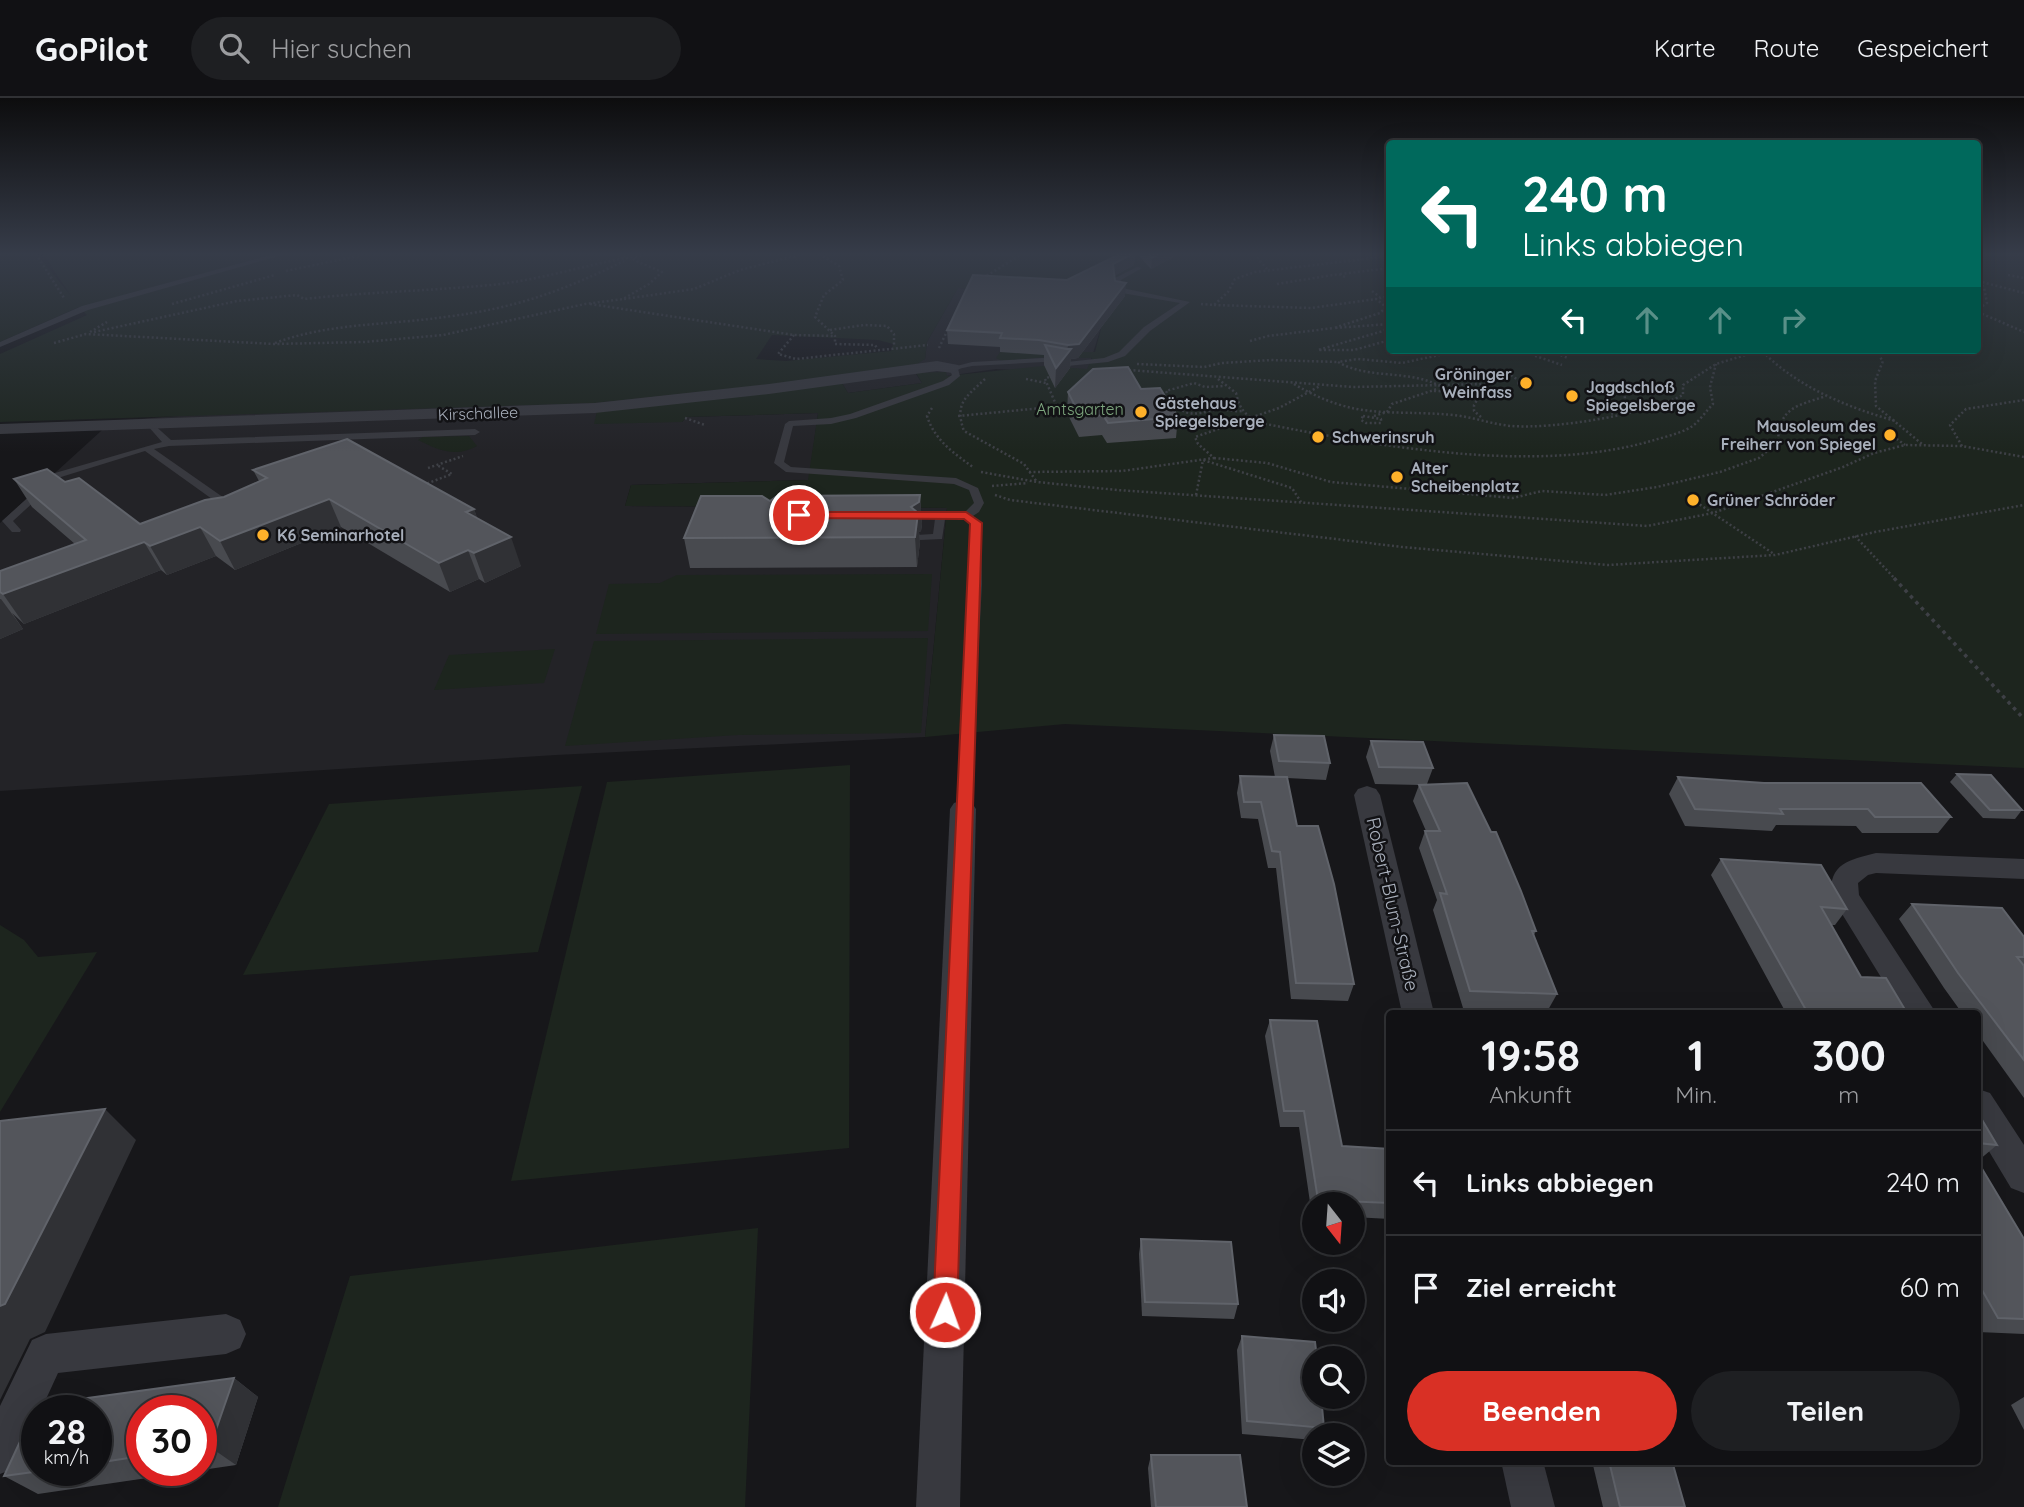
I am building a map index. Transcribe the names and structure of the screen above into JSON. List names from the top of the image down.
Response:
{
  "streets": {
    "street": ["Kirschallee", "Robert-Blum-Straße"]
  },
  "parks": ["Amtsgarten"],
  "places": [
    "Gröninger Weinfass",
    "Jagdschloß Spiegelsberge",
    "Gästehaus Spiegelsberge",
    "Mausoleum des Freiherr von Spiegel",
    "Schwerinsruh",
    "Alter Scheibenplatz",
    "Grüner Schröder",
    "K6 Seminarhotel"
  ],
  "north": "bottom",
  "page": {
    "header": "GoPilot",
    "search": "Hier suchen",
    "nav": ["Karte", "Route", "Gespeichert"],
    "turn": ["240 m", "Links abbiegen"],
    "eta": [
      "19:58",
      "Ankunft",
      "1",
      "Min.",
      "300",
      "m"
    ],
    "list": [
      {
        "name": "Links abbiegen",
        "value": "240 m"
      },
      {
        "name": "Ziel erreicht",
        "value": "60 m"
      }
    ],
    "buttons": ["Beenden", "Teilen"],
    "speed": "28 km/h",
    "limit": "30"
  }
}
